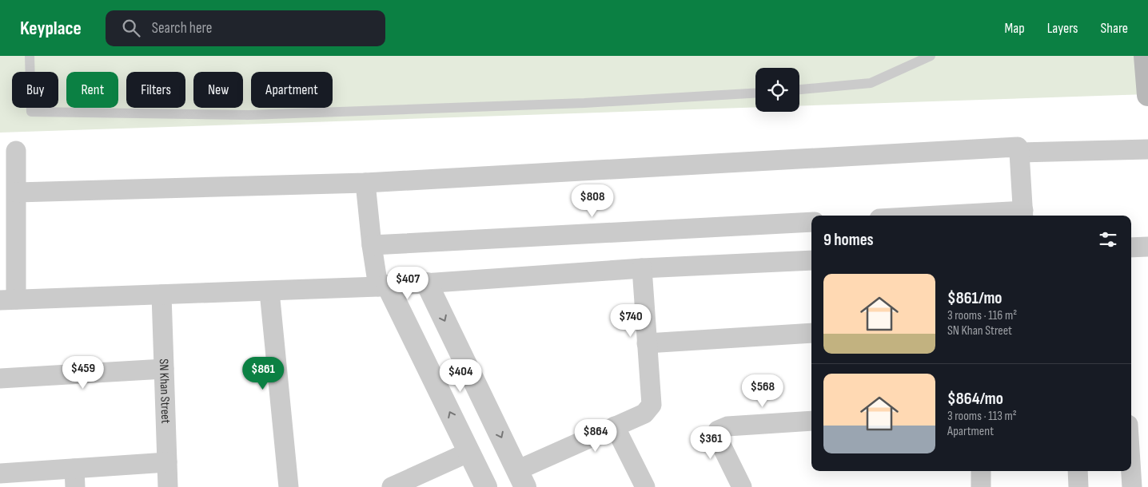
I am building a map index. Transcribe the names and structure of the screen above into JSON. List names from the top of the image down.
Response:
{
  "streets": {
    "street": ["SN Khan Street"]
  },
  "page": {
    "header": "Keyplace",
    "search": "Search here",
    "nav": ["Map", "Layers", "Share"],
    "chip": [
      "Buy",
      "Rent",
      "Filters",
      "New",
      "Apartment"
    ],
    "price": [
      "$808",
      "$407",
      "$740",
      "$459",
      "$861",
      "$404",
      "$568",
      "$864",
      "$361"
    ],
    "heading": "9 homes",
    "list": [
      {
        "name": "$861/mo",
        "note": "3 rooms · 116 m² · SN Khan Street"
      },
      {
        "name": "$864/mo",
        "note": "3 rooms · 113 m² · Apartment"
      }
    ]
  }
}
